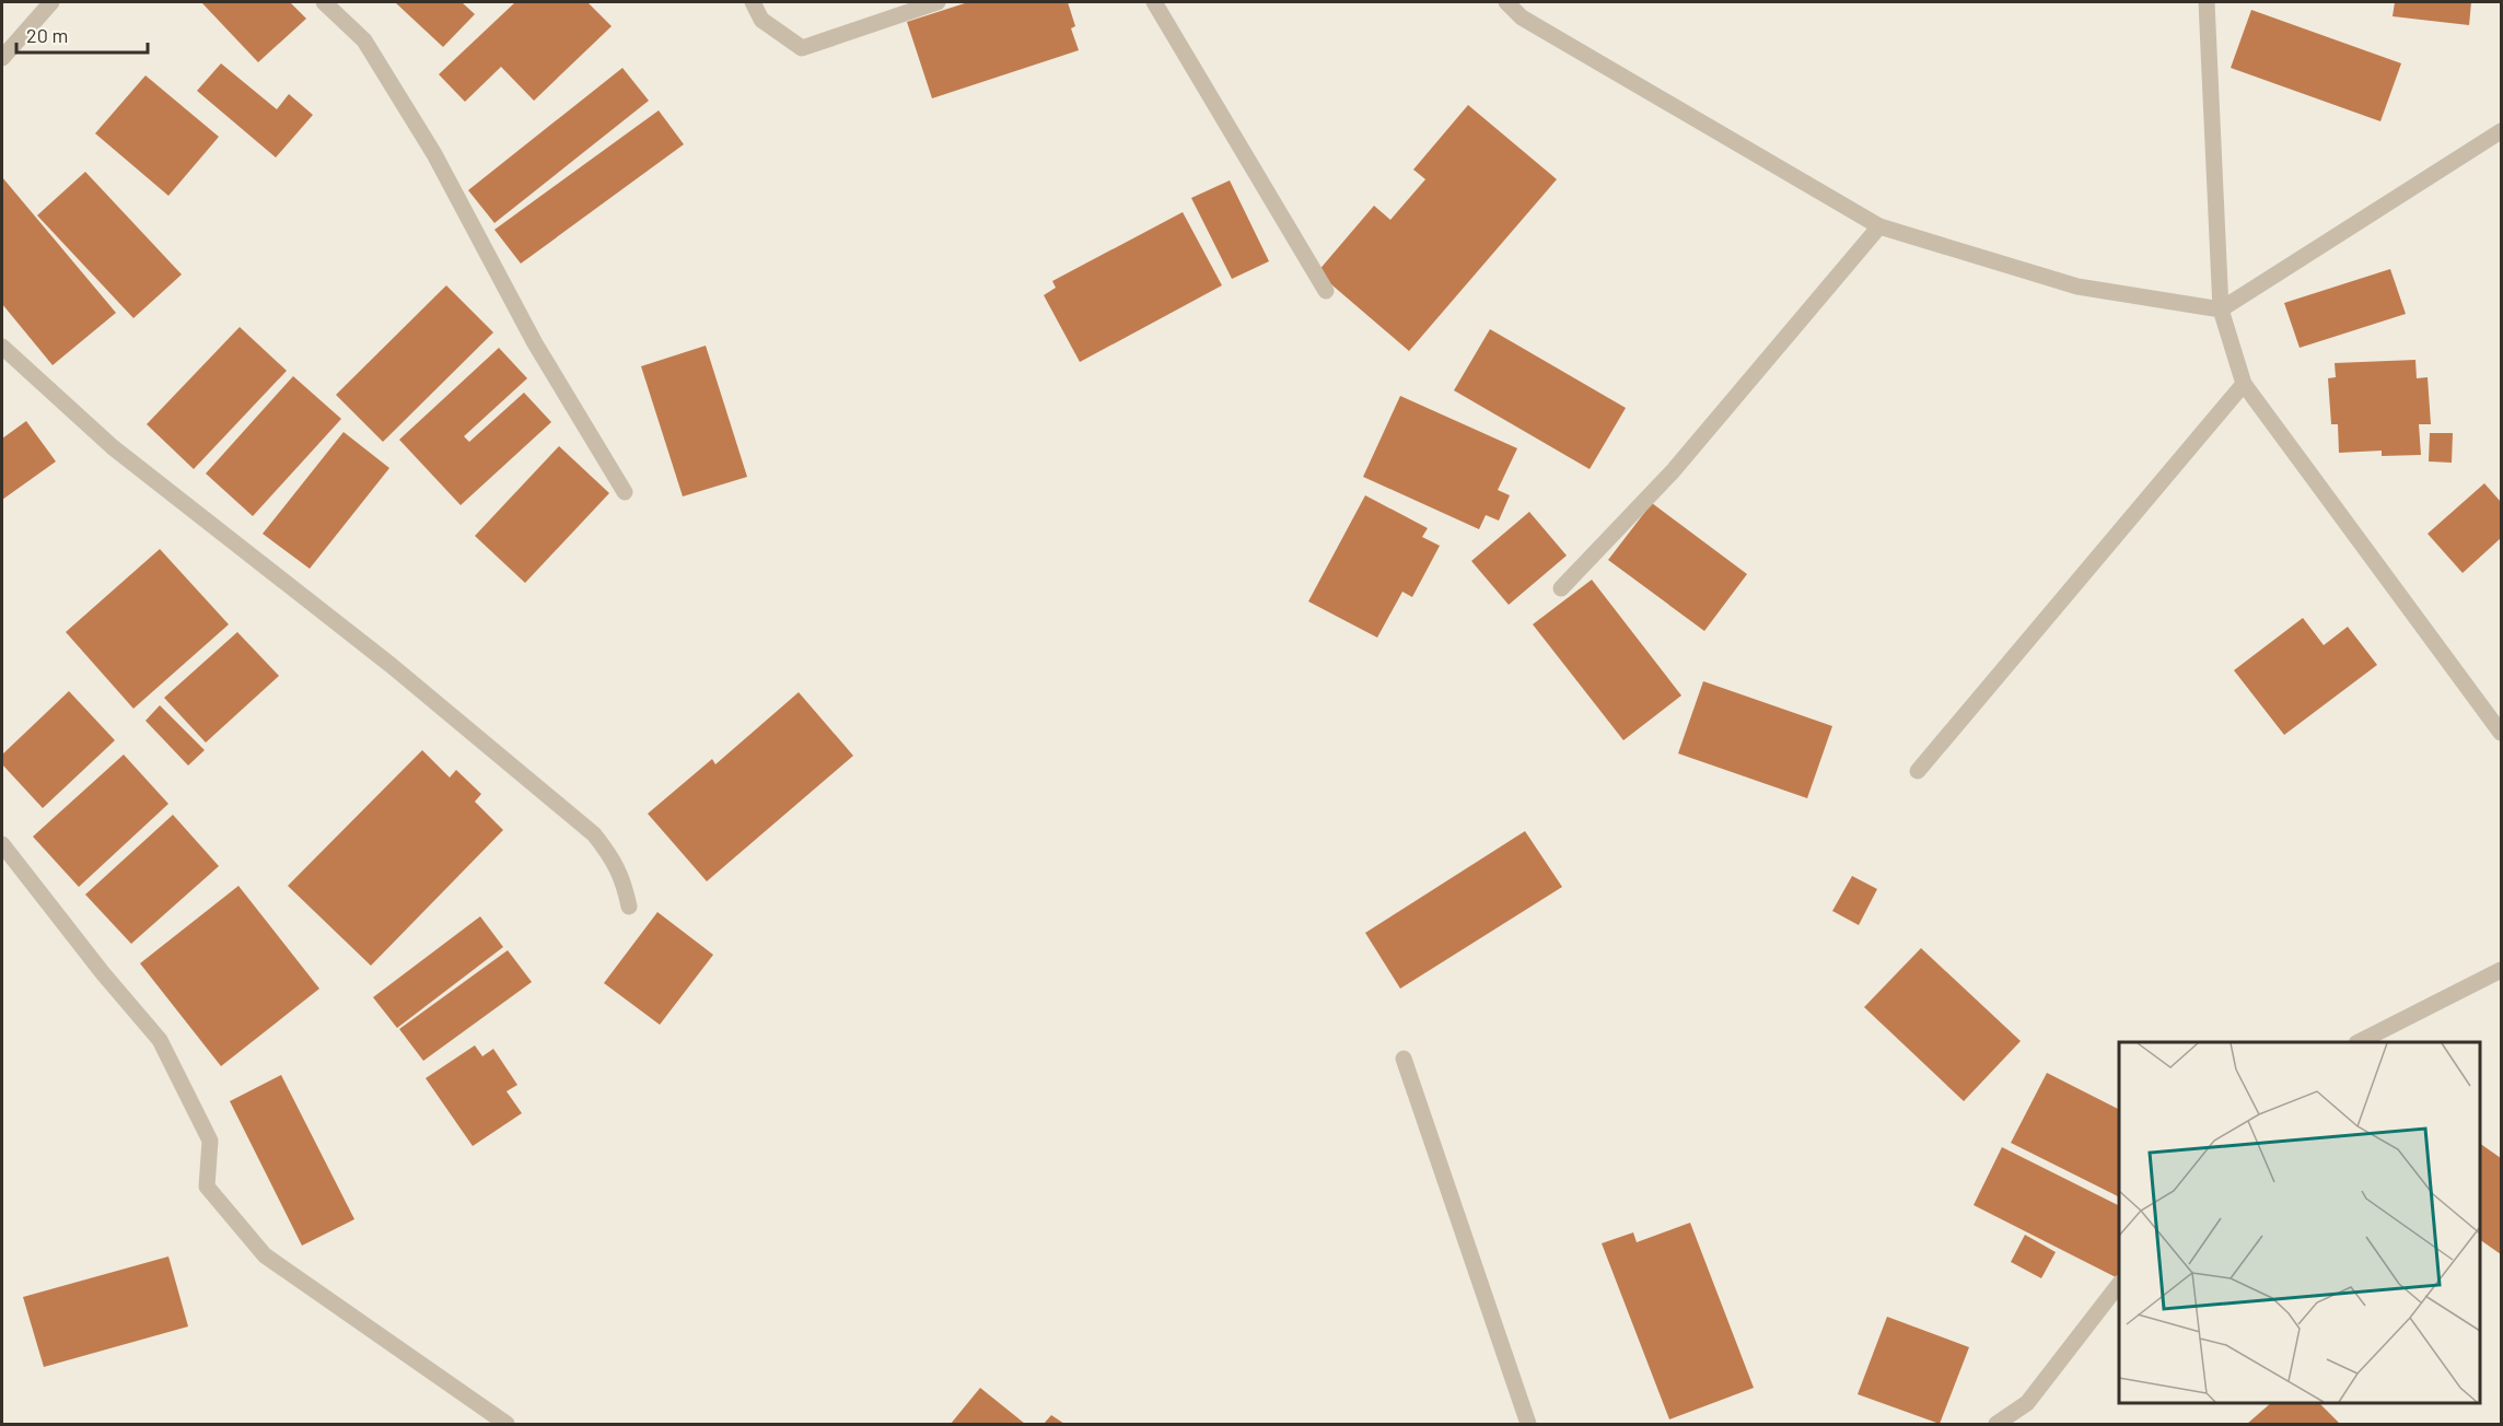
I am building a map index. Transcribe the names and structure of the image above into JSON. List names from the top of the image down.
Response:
{
  "scale_bar": "20 m"
}
